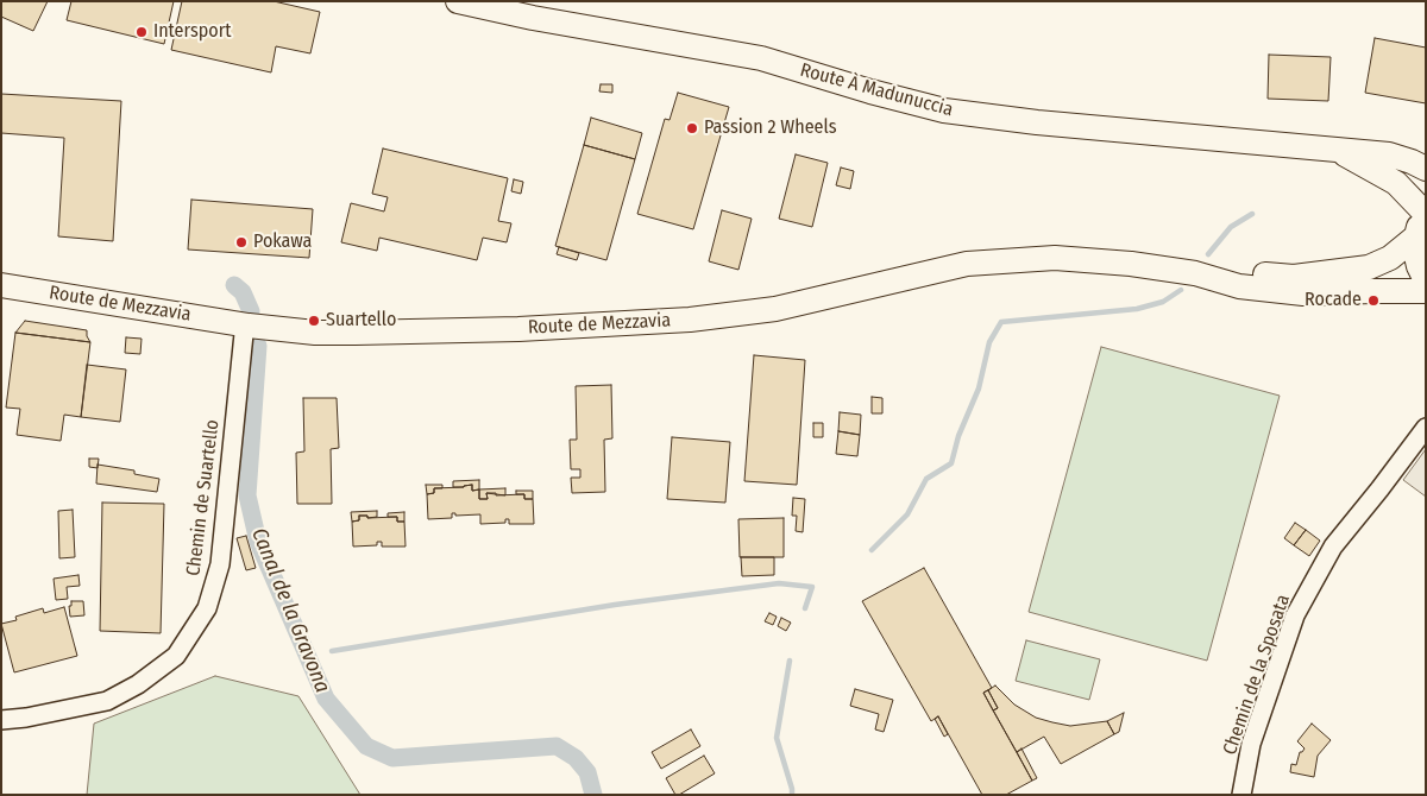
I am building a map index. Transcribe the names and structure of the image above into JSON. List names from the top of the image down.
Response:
{
  "streets": {
    "main road": ["Route À Madunuccia", "Route de Mezzavia"],
    "street": ["Chemin de Suartello", "Chemin de la Sposata"]
  },
  "crossings": [
    ["Route de Mezzavia", "Chemin de Suartello"]
  ],
  "water": ["Canal de la Gravona"],
  "places": [
    "Intersport",
    "Passion 2 Wheels",
    "Pokawa",
    "Rocade",
    "Suartello"
  ]
}
